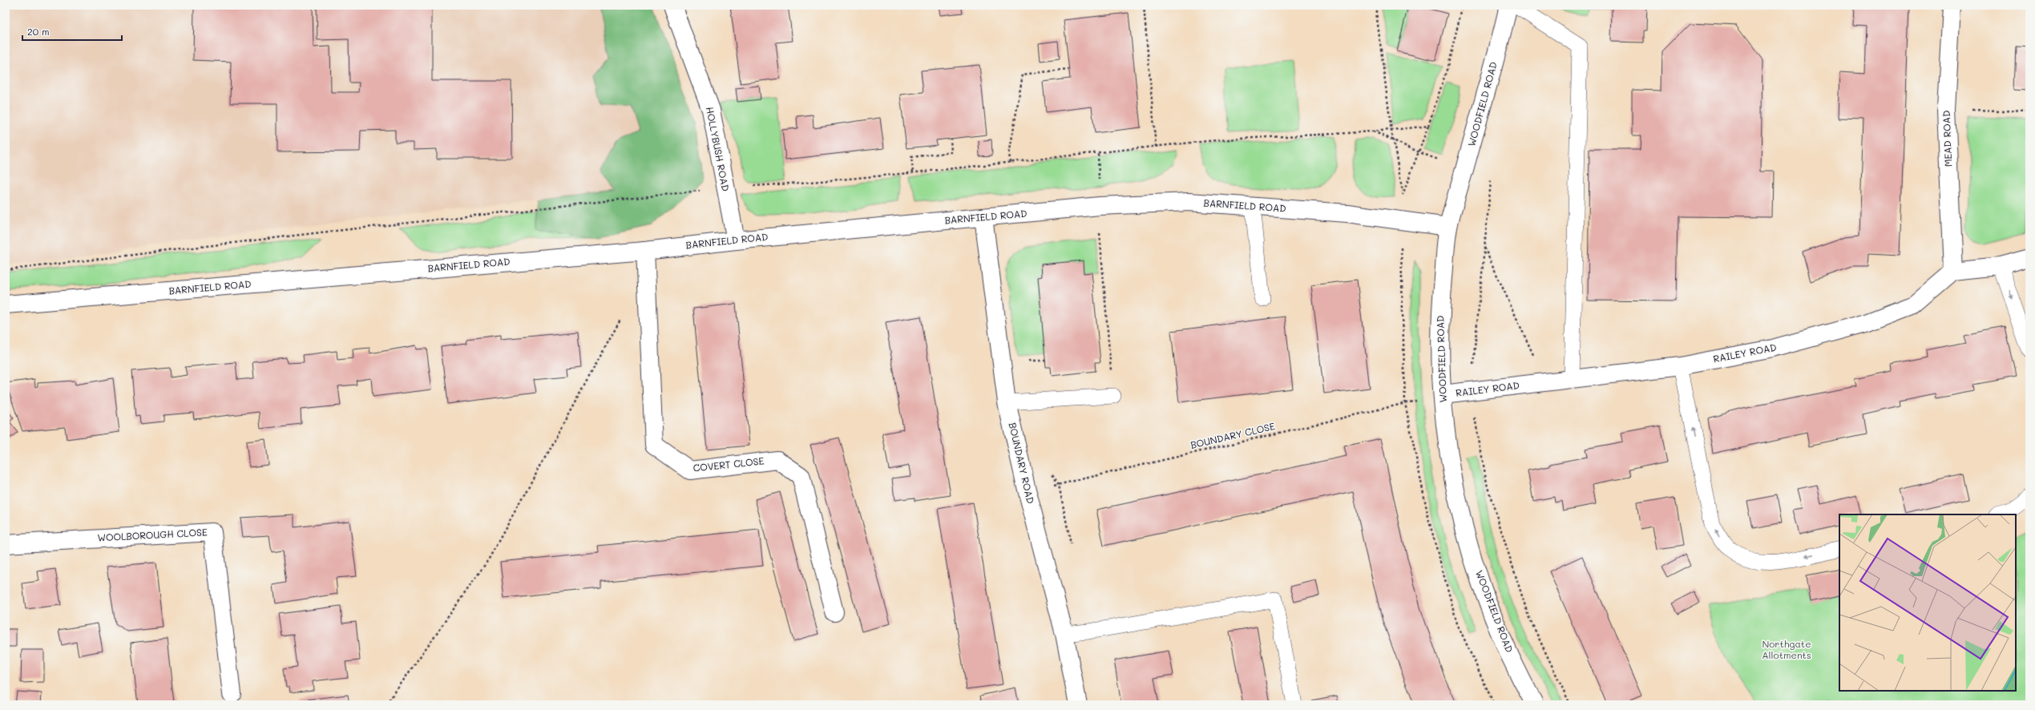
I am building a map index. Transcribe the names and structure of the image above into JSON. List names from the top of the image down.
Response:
{
  "streets": {
    "street": [
      "WOODFIELD ROAD",
      "MEAD ROAD",
      "HOLLYBUSH ROAD",
      "BARNFIELD ROAD",
      "RAILEY ROAD",
      "BOUNDARY ROAD",
      "COVERT CLOSE",
      "WOOLBOROUGH CLOSE"
    ],
    "path": ["BOUNDARY CLOSE"]
  },
  "crossings": [
    ["WOODFIELD ROAD", "BARNFIELD ROAD"],
    ["WOODFIELD ROAD", "RAILEY ROAD"],
    ["WOODFIELD ROAD", "BOUNDARY CLOSE"],
    ["MEAD ROAD", "RAILEY ROAD"],
    ["HOLLYBUSH ROAD", "BARNFIELD ROAD"],
    ["BARNFIELD ROAD", "BOUNDARY ROAD"],
    ["BARNFIELD ROAD", "COVERT CLOSE"],
    ["RAILEY ROAD", "BOUNDARY CLOSE"],
    ["BOUNDARY CLOSE", "BOUNDARY ROAD"]
  ],
  "parks": ["Northgate Allotments"],
  "scale_bar": "20 m"
}
